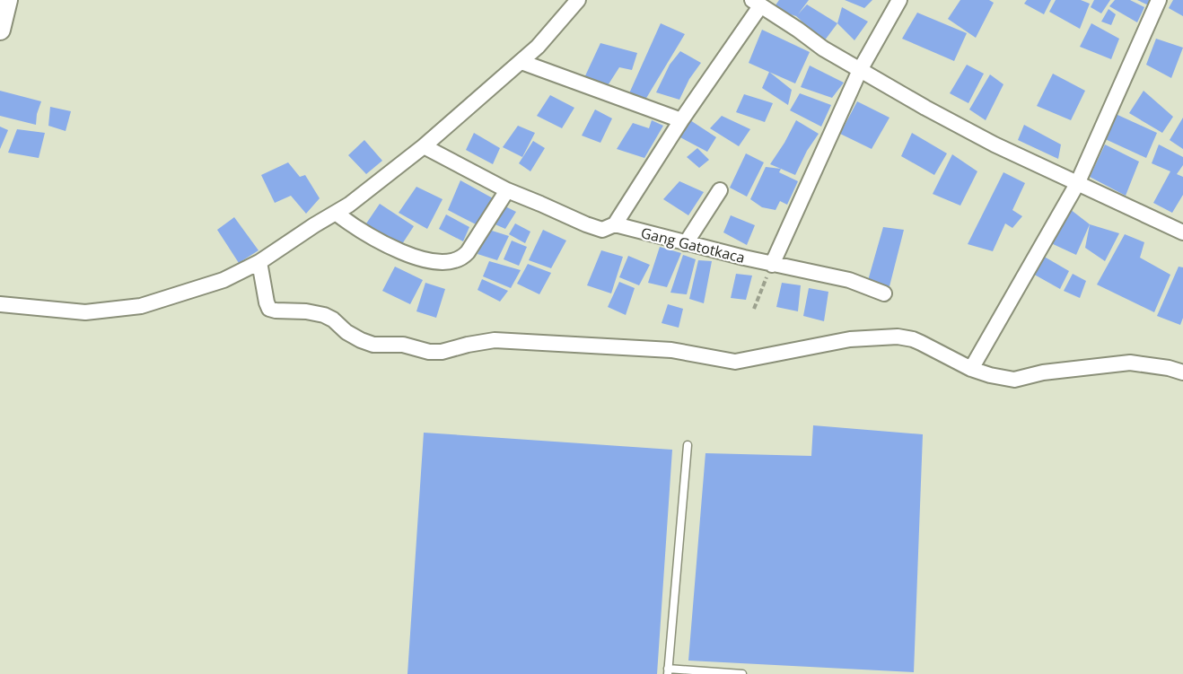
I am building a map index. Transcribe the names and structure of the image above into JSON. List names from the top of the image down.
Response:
{
  "streets": {
    "street": ["Gang Gatotkaca"]
  }
}
